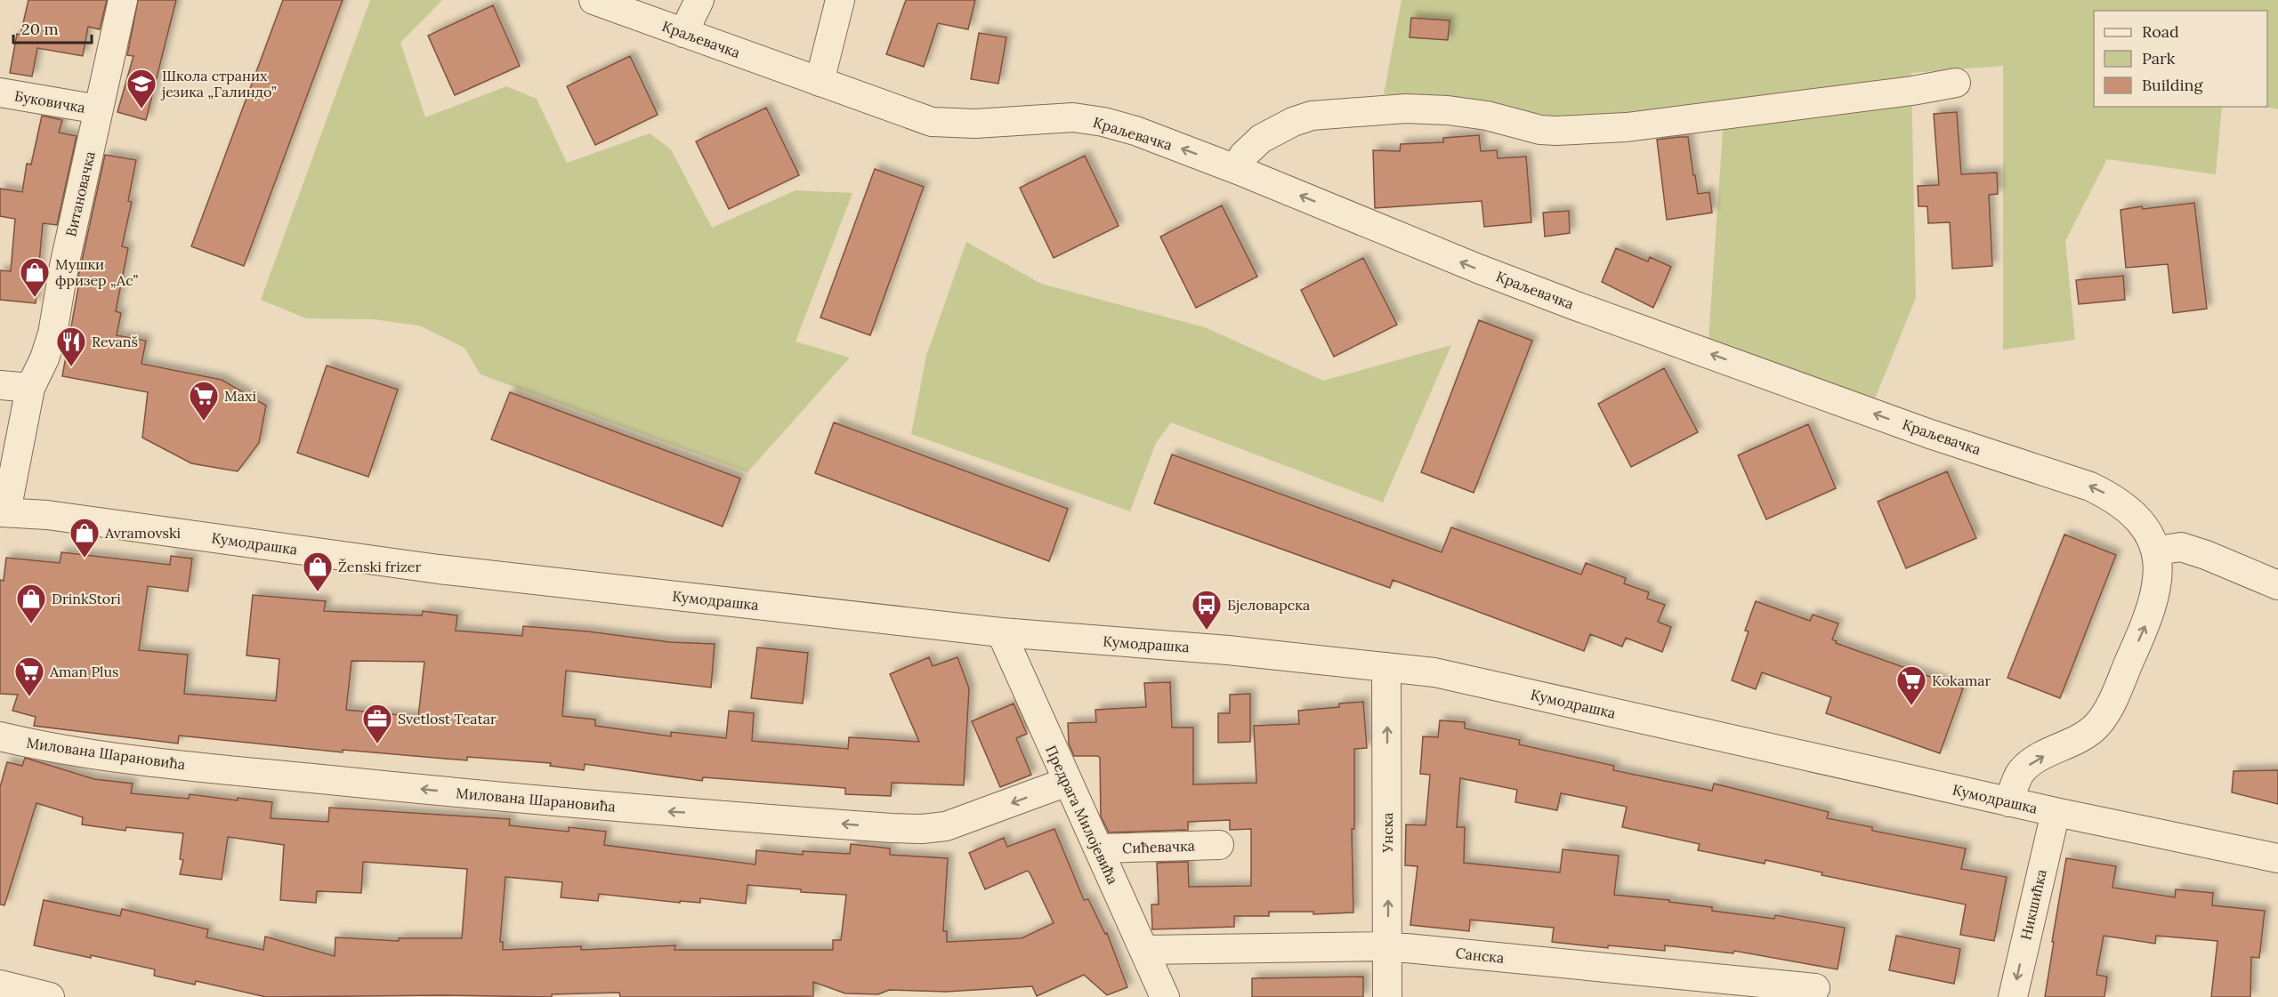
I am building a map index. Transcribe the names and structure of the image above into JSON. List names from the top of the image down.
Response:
{
  "streets": {
    "street": [
      "Краљевачка",
      "Буковичка",
      "Витановачка",
      "Кумодрашка",
      "Милована Шарановића",
      "Предрага Милојевића",
      "Унска",
      "Сићевачка",
      "Никшићка",
      "Санска"
    ]
  },
  "crossings": [
    ["Краљевачка", "Кумодрашка"],
    ["Буковичка", "Витановачка"],
    ["Витановачка", "Кумодрашка"],
    ["Кумодрашка", "Предрага Милојевића"],
    ["Кумодрашка", "Унска"],
    ["Кумодрашка", "Никшићка"],
    ["Милована Шарановића", "Предрага Милојевића"],
    ["Предрага Милојевића", "Сићевачка"],
    ["Предрага Милојевића", "Санска"],
    ["Унска", "Санска"]
  ],
  "one_way": ["Милована Шарановића", "Унска", "Никшићка"],
  "places": {
    "school or university": ["Школа страних језика „Галиндо”"],
    "shop": [
      "Мушки фризер „Ас”",
      "Avramovski",
      "Ženski frizer",
      "DrinkStori"
    ],
    "restaurant": ["Revanš"],
    "supermarket": ["Maxi", "Aman Plus", "Kokamar"],
    "bus stop": ["Бјеловарска"],
    "office": ["Svetlost Teatar"]
  },
  "legend": ["Road", "Park", "Building"],
  "scale_bar": "20 m"
}
